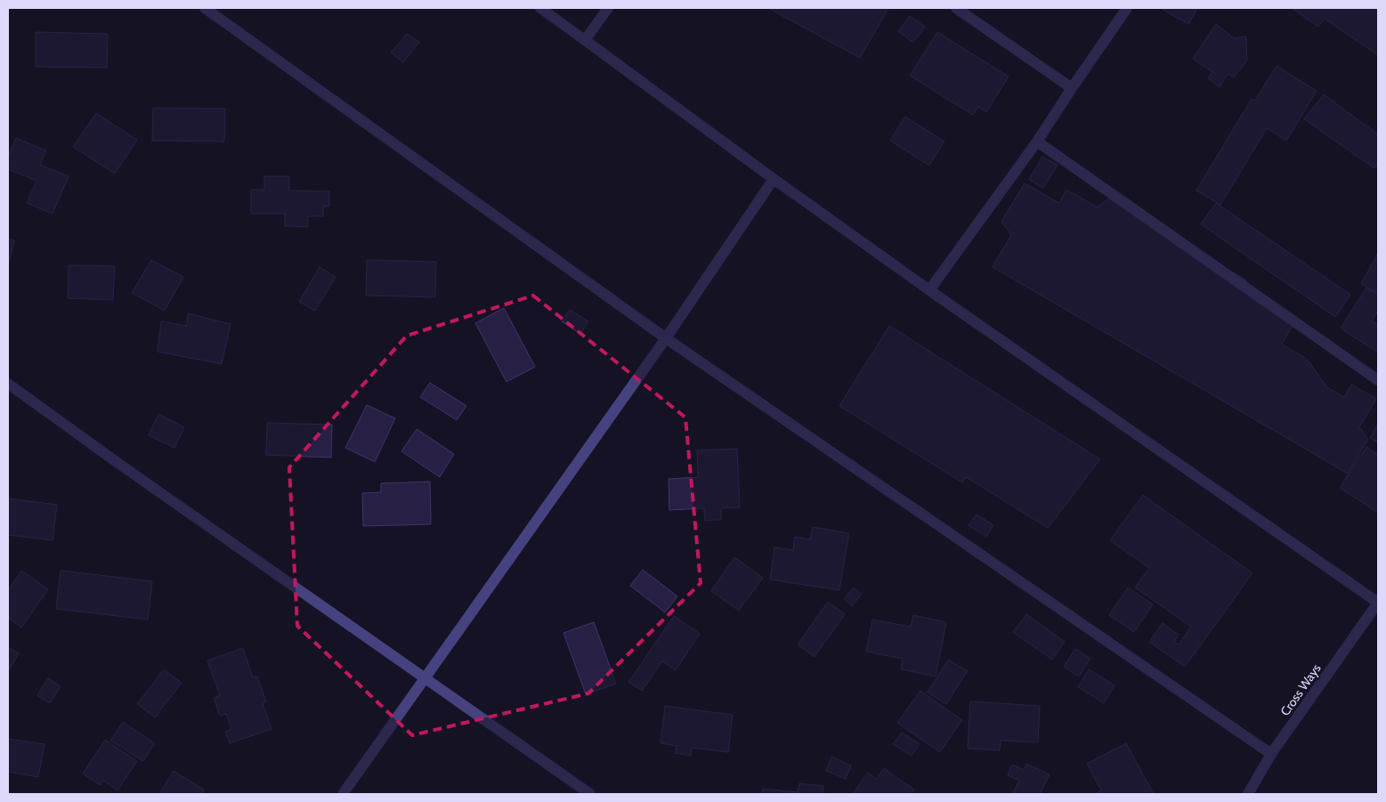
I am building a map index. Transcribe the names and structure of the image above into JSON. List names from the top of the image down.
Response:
{
  "streets": {
    "street": ["Cross Ways"]
  }
}
